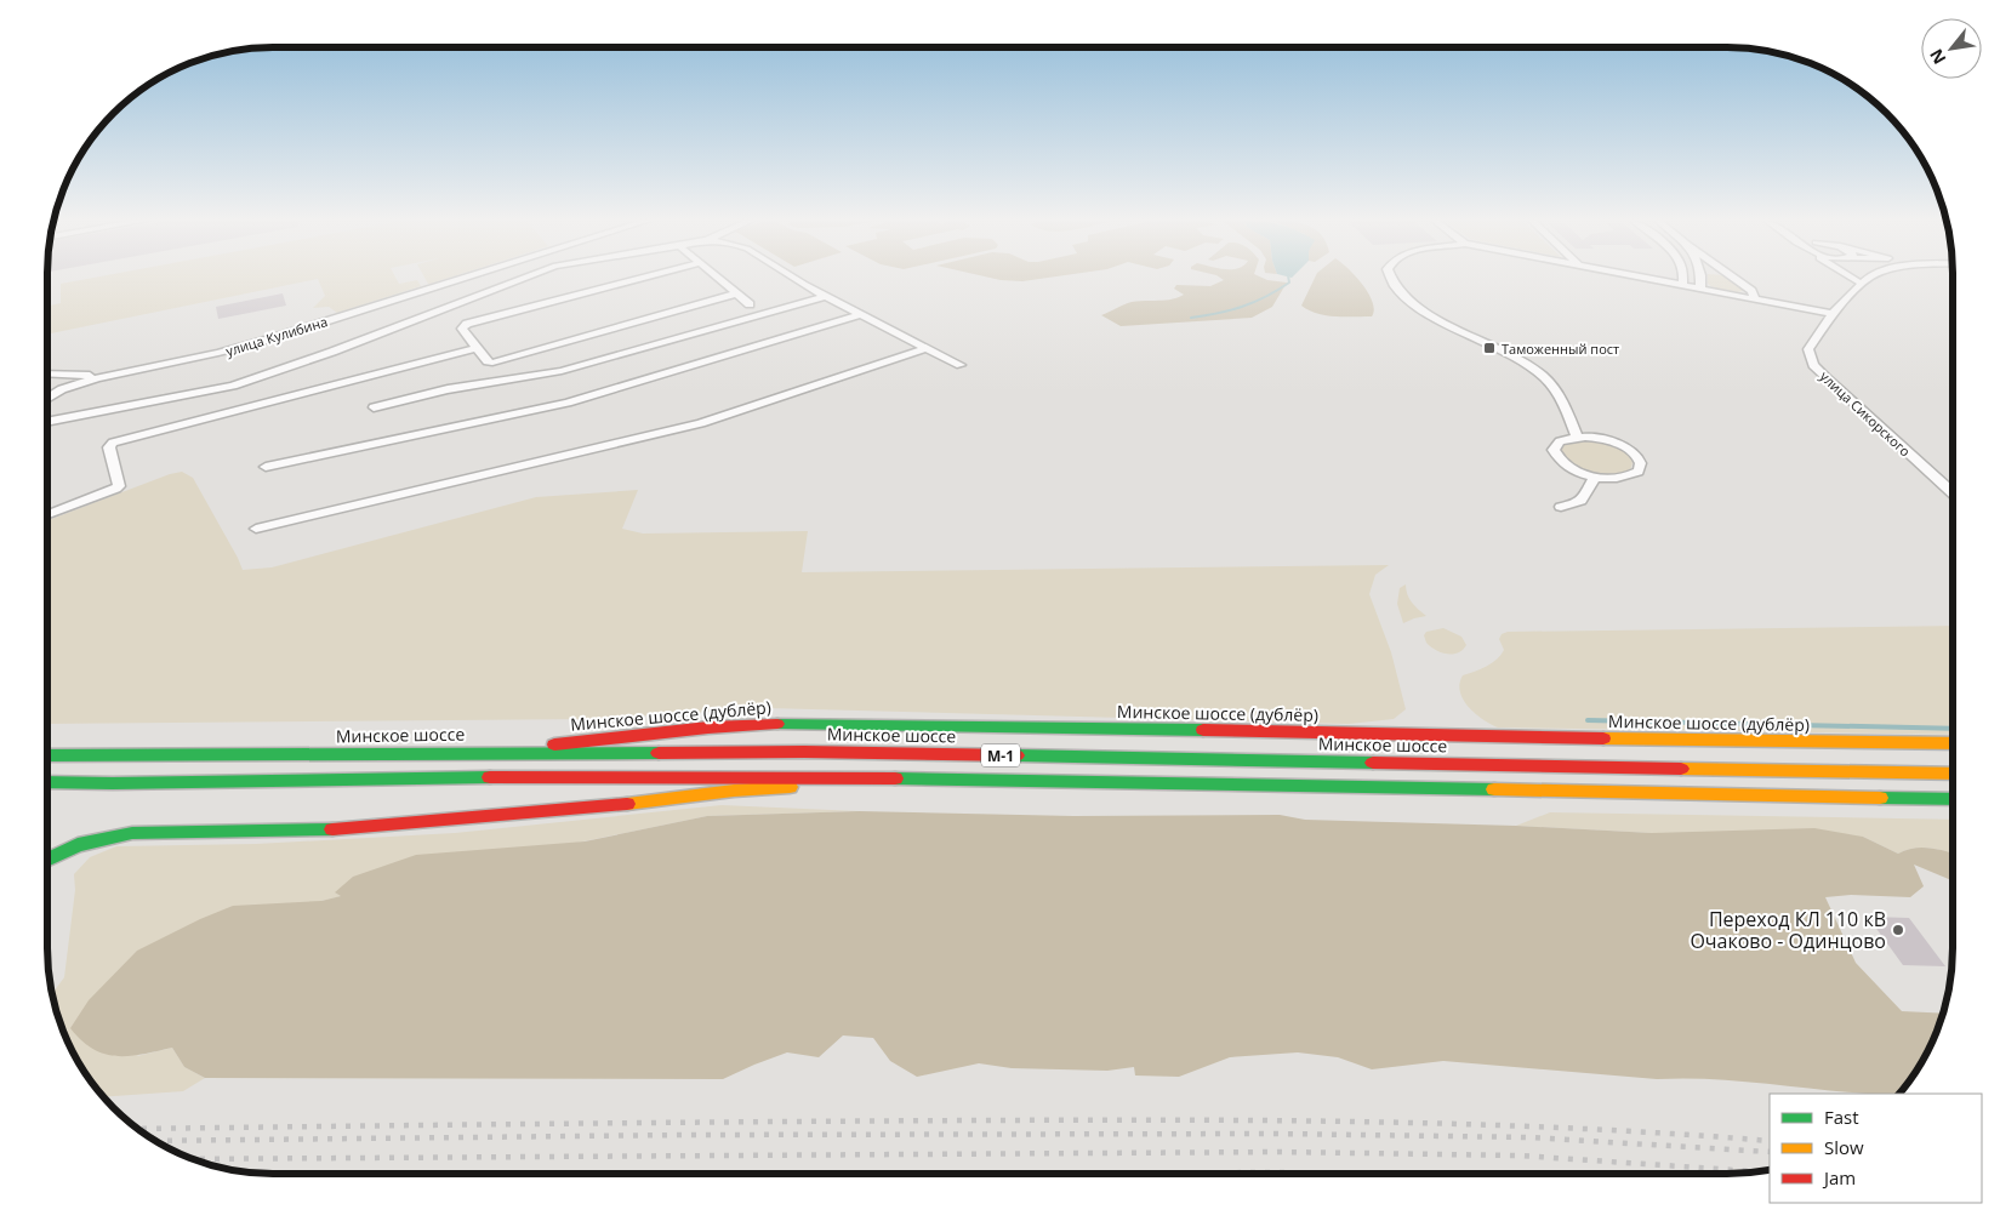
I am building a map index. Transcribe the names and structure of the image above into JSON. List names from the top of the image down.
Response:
{
  "streets": {
    "main road": ["Минское шоссе (дублёр)", "Минское шоссе", "М-1"],
    "street": ["улица Кулибина", "улица Сикорского"]
  },
  "crossings": [
    ["Минское шоссе (дублёр)", "Минское шоссе"]
  ],
  "places": {
    "transit": ["Таможенный пост"],
    "other": ["Переход КЛ 110 кВ Очаково - Одинцово"]
  },
  "legend": ["Fast", "Slow", "Jam"],
  "north": "bottom left"
}
